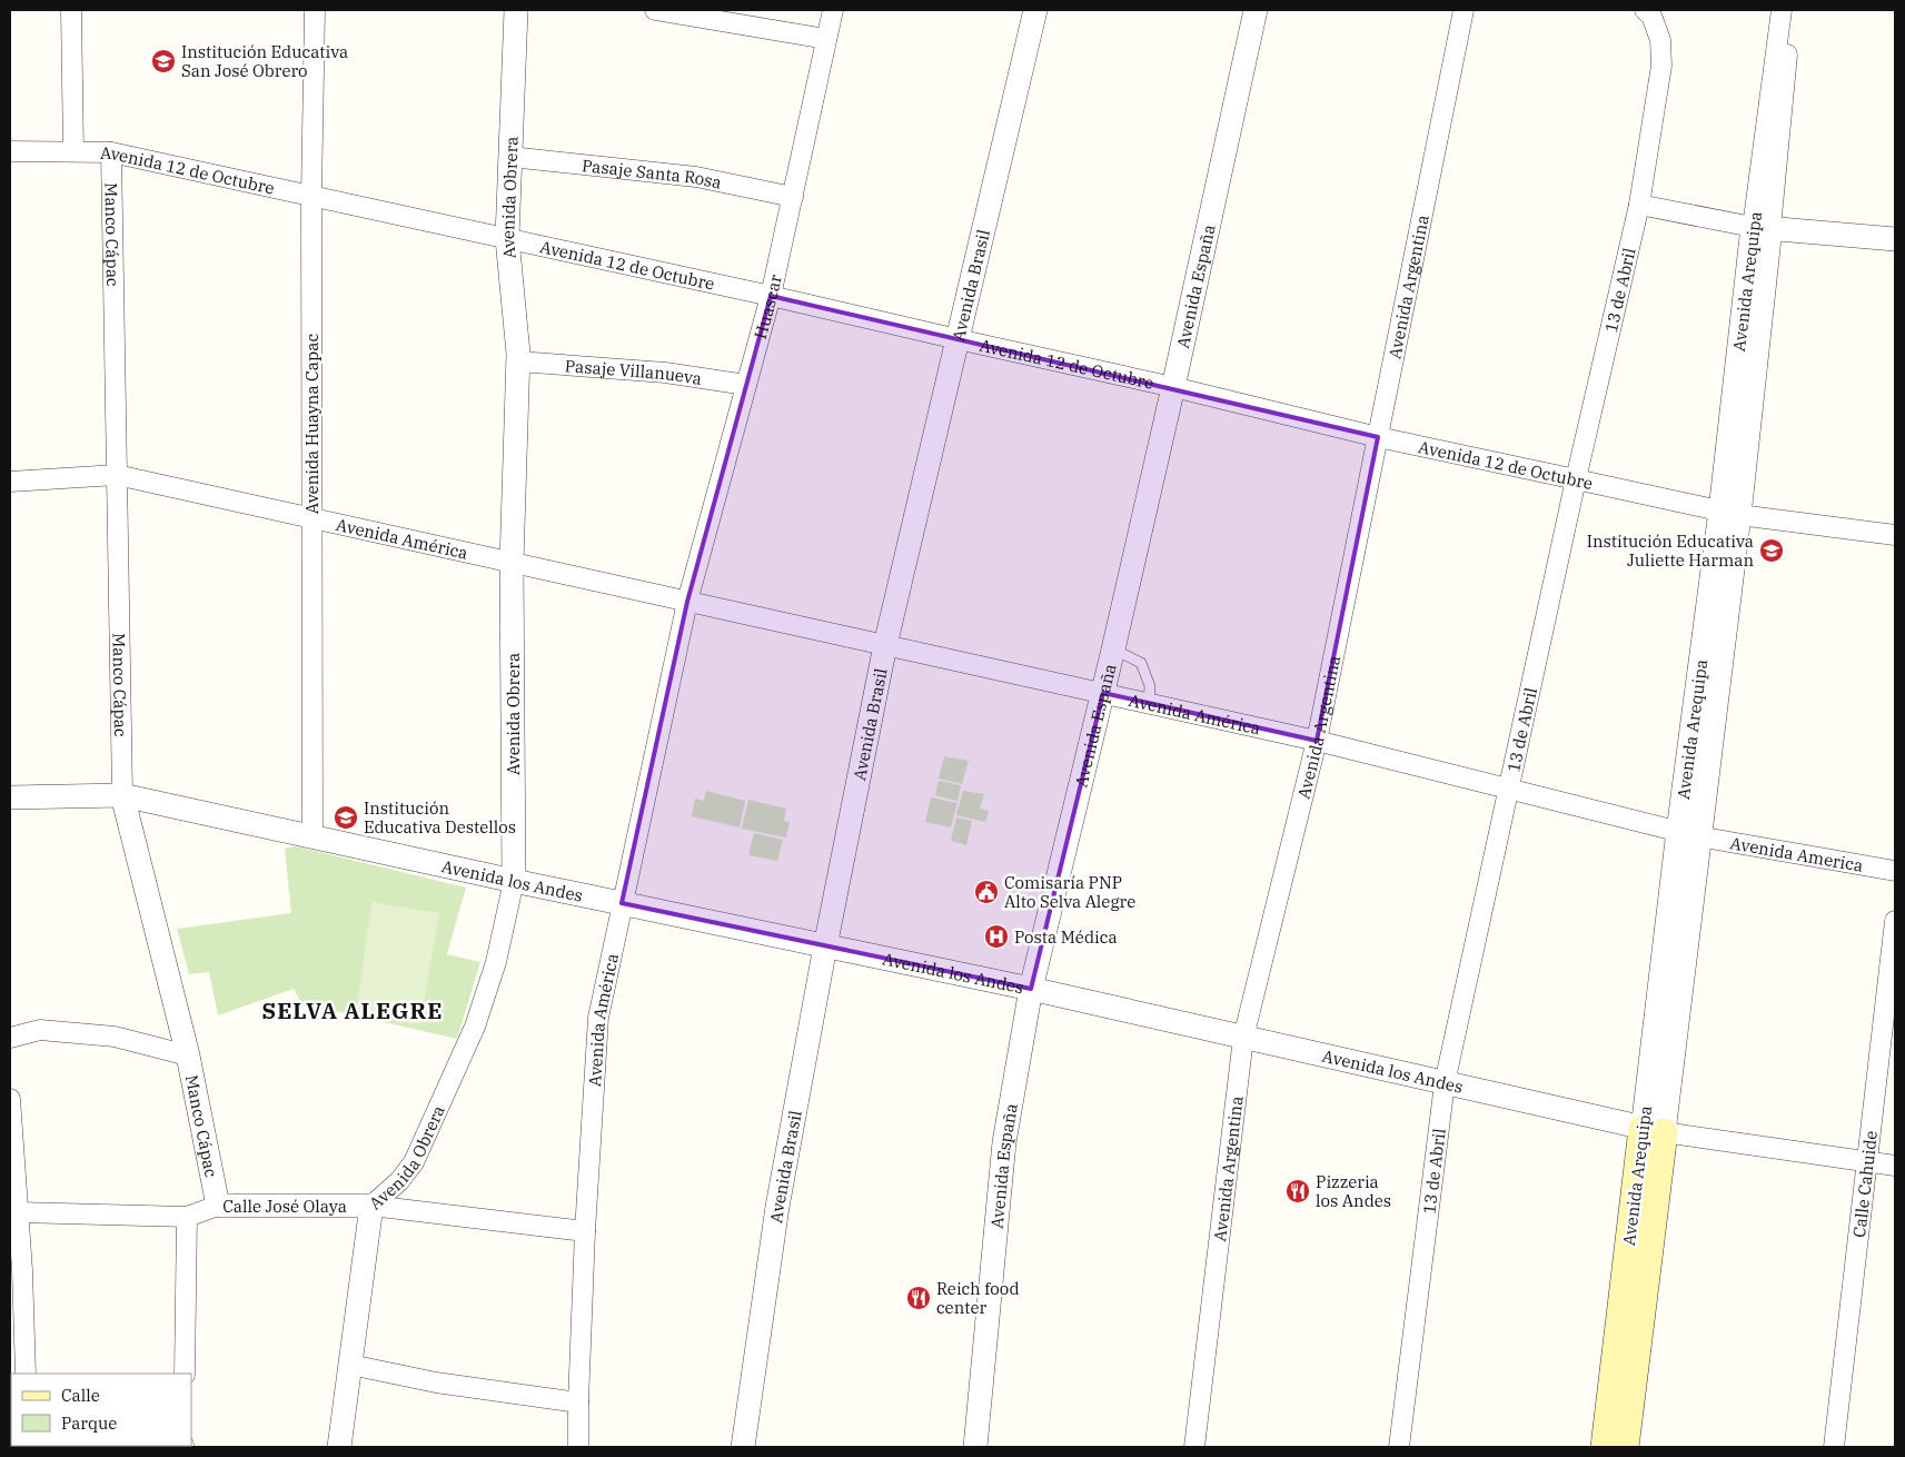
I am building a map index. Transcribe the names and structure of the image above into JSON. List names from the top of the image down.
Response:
{
  "streets": {
    "main road": ["Avenida Arequipa"],
    "street": [
      "Avenida 12 de Octubre",
      "Pasaje Santa Rosa",
      "Avenida Obrera",
      "Manco Cápac",
      "Avenida Brasil",
      "Avenida España",
      "Avenida Argentina",
      "13 de Abril",
      "Huascar",
      "Pasaje Villanueva",
      "Avenida Huayna Capac",
      "Avenida América",
      "Avenida America",
      "Avenida los Andes",
      "Calle Cahuide",
      "Calle José Olaya"
    ]
  },
  "crossings": [
    ["Avenida 12 de Octubre", "Avenida Obrera"],
    ["Avenida 12 de Octubre", "Manco Cápac"],
    ["Avenida 12 de Octubre", "Avenida Arequipa"],
    ["Avenida 12 de Octubre", "Avenida Brasil"],
    ["Avenida 12 de Octubre", "Avenida España"],
    ["Avenida 12 de Octubre", "Avenida Argentina"],
    ["Avenida 12 de Octubre", "13 de Abril"],
    ["Avenida 12 de Octubre", "Huascar"],
    ["Avenida 12 de Octubre", "Avenida Huayna Capac"],
    ["Pasaje Santa Rosa", "Avenida Obrera"],
    ["Pasaje Santa Rosa", "Huascar"],
    ["Avenida Obrera", "Pasaje Villanueva"],
    ["Avenida Obrera", "Avenida América"],
    ["Avenida Obrera", "Avenida los Andes"],
    ["Avenida Obrera", "Calle José Olaya"],
    ["Manco Cápac", "Avenida América"],
    ["Manco Cápac", "Avenida los Andes"],
    ["Manco Cápac", "Calle José Olaya"],
    ["Avenida Arequipa", "Avenida América"],
    ["Avenida Arequipa", "Avenida America"],
    ["Avenida Arequipa", "Avenida los Andes"],
    ["Avenida Brasil", "Avenida América"],
    ["Avenida Brasil", "Avenida los Andes"],
    ["Avenida España", "Avenida América"],
    ["Avenida España", "Avenida los Andes"],
    ["Avenida Argentina", "Avenida América"],
    ["Avenida Argentina", "Avenida los Andes"],
    ["13 de Abril", "Avenida América"],
    ["13 de Abril", "Avenida los Andes"],
    ["Huascar", "Pasaje Villanueva"],
    ["Huascar", "Avenida América"],
    ["Avenida Huayna Capac", "Avenida América"],
    ["Avenida Huayna Capac", "Avenida los Andes"],
    ["Avenida América", "Avenida America"],
    ["Avenida América", "Avenida los Andes"],
    ["Avenida América", "Calle José Olaya"],
    ["Avenida los Andes", "Calle Cahuide"]
  ],
  "districts": ["SELVA ALEGRE"],
  "places": {
    "school or university": ["Institución Educativa San José Obrero", "Institución Educativa Juliette Harman", "Institución Educativa Destellos"],
    "public building": ["Comisaría PNP Alto Selva Alegre"],
    "hospital": ["Posta Médica"],
    "restaurant": ["Pizzeria los Andes", "Reich food center"]
  },
  "legend": ["Calle", "Parque"]
}
